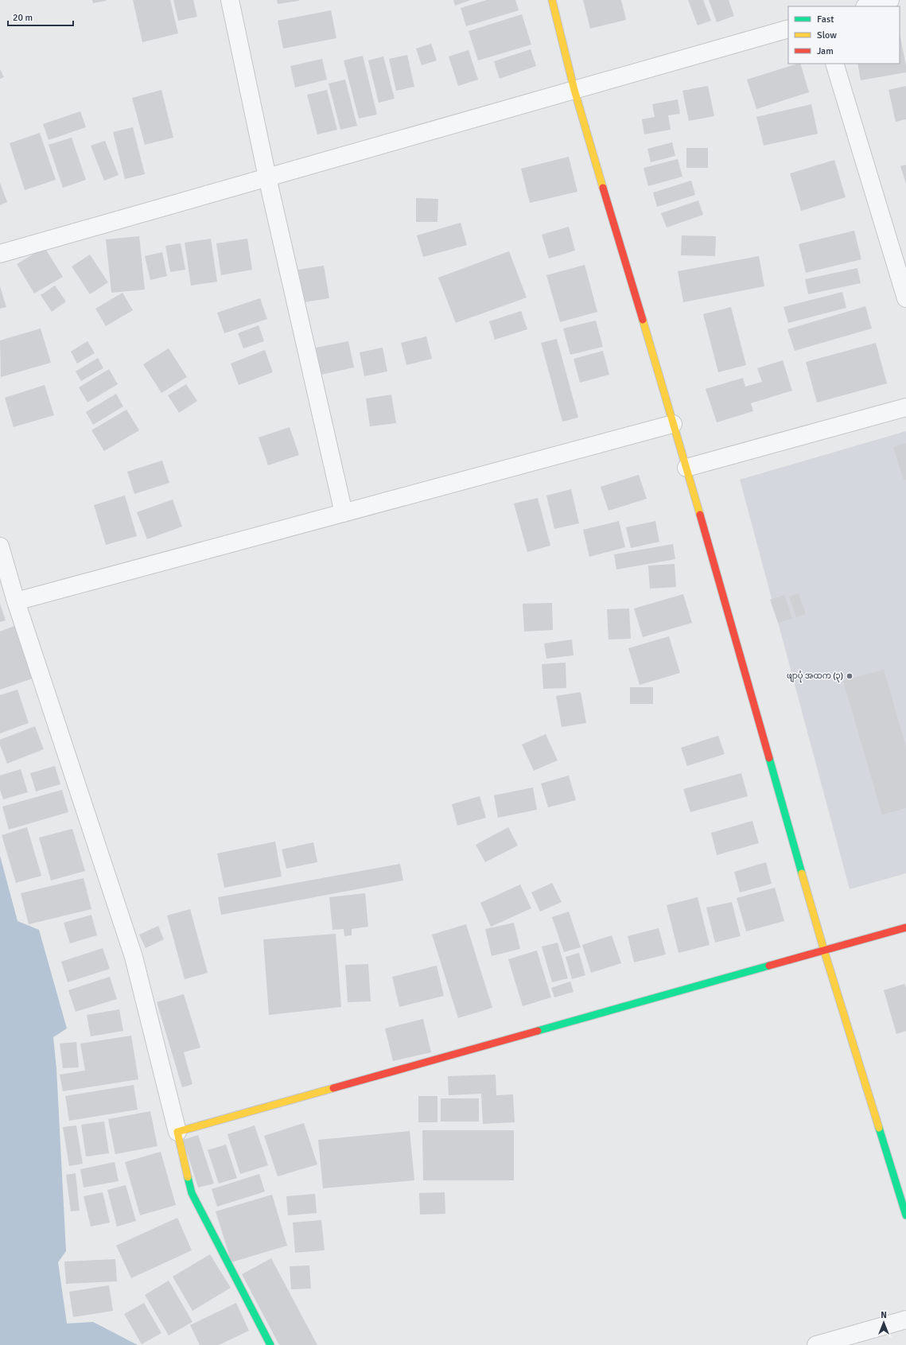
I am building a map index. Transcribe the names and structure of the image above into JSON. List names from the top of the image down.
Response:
{
  "places": ["ဖျာပုံ အထက (၃)"],
  "legend": ["Fast", "Slow", "Jam"],
  "scale_bar": "20 m",
  "north": "top"
}
